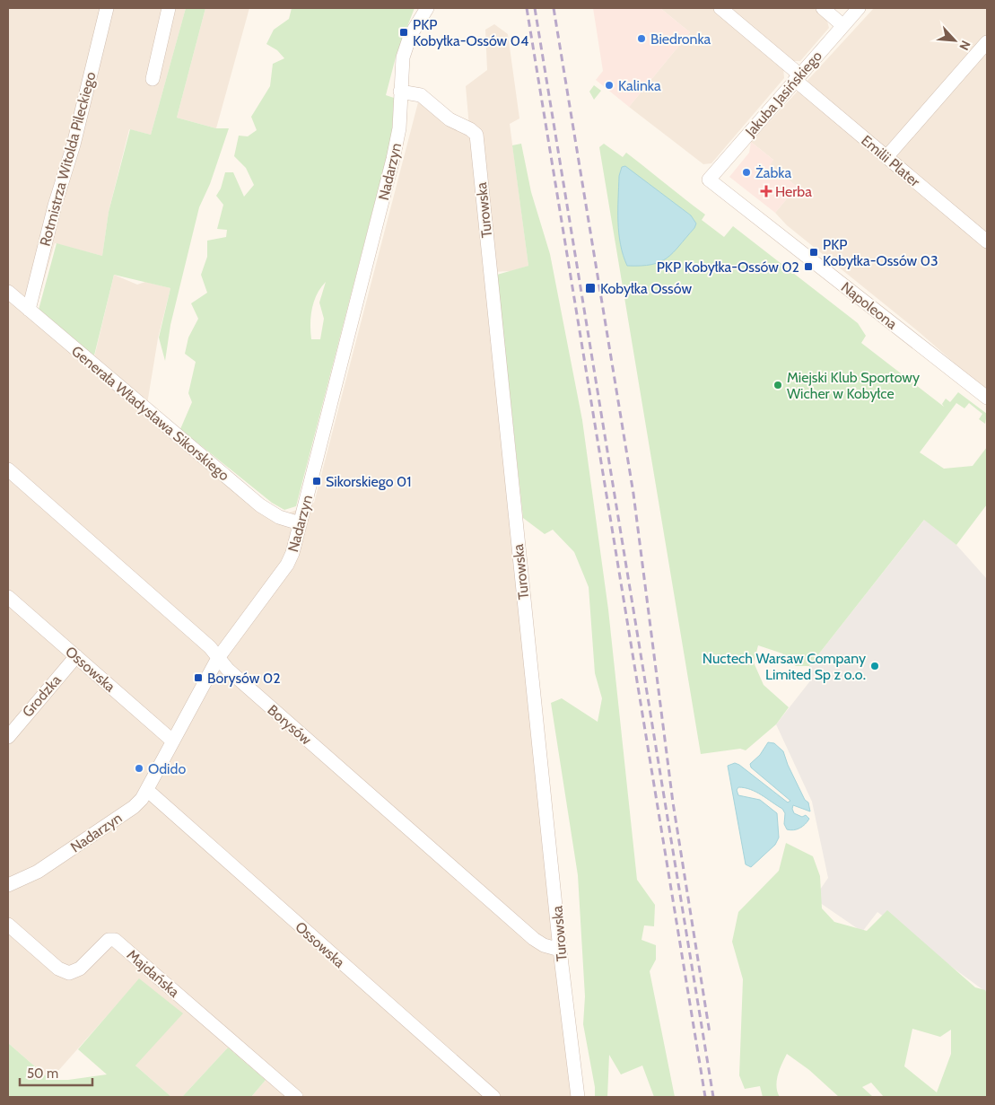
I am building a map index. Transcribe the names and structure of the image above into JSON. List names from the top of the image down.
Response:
{
  "streets": {
    "street": [
      "Jakuba Jasińskiego",
      "Rotmistrza Witolda Pileckiego",
      "Emilii Plater",
      "Nadarzyn",
      "Turowska",
      "Napoleona",
      "Generała Władysława Sikorskiego",
      "Ossowska",
      "Grodzka",
      "Borysów",
      "Majdańska"
    ]
  },
  "crossings": [
    ["Jakuba Jasińskiego", "Emilii Plater"],
    ["Jakuba Jasińskiego", "Napoleona"],
    ["Rotmistrza Witolda Pileckiego", "Generała Władysława Sikorskiego"],
    ["Nadarzyn", "Turowska"],
    ["Nadarzyn", "Generała Władysława Sikorskiego"],
    ["Nadarzyn", "Ossowska"],
    ["Nadarzyn", "Borysów"],
    ["Turowska", "Borysów"],
    ["Ossowska", "Grodzka"]
  ],
  "places": {
    "transit": [
      "PKP Kobyłka-Ossów 04",
      "PKP Kobyłka-Ossów 03",
      "PKP Kobyłka-Ossów 02",
      "Kobyłka Ossów",
      "Sikorskiego 01",
      "Borysów 02"
    ],
    "other": [
      "Biedronka",
      "Kalinka",
      "Żabka",
      "Miejski Klub Sportowy Wicher w Kobyłce",
      "Nuctech Warsaw Company Limited Sp z o.o.",
      "Odido"
    ],
    "health": ["Herba"]
  },
  "scale_bar": "50 m",
  "north": "bottom right"
}
